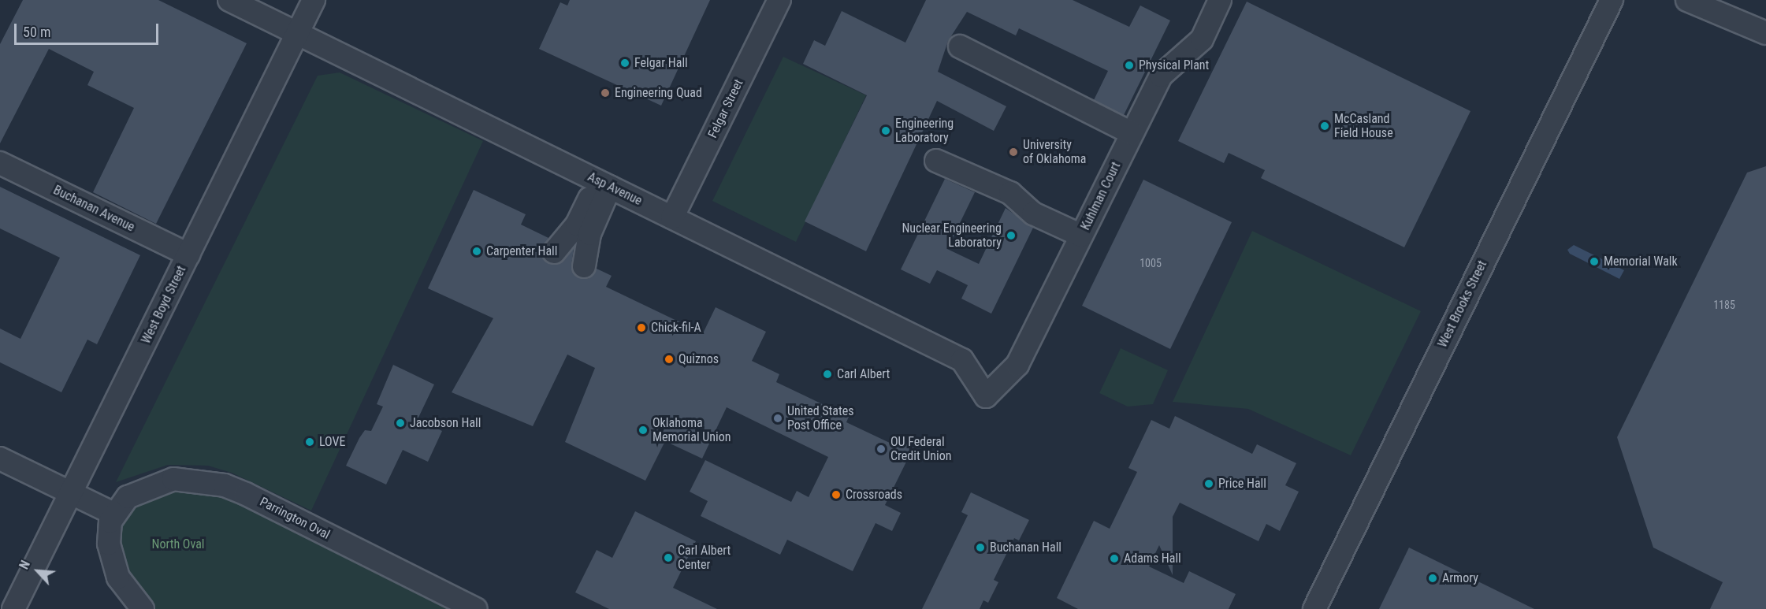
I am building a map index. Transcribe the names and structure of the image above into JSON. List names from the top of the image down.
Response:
{
  "streets": {
    "street": [
      "Felgar Street",
      "Asp Avenue",
      "Kuhlman Court",
      "Buchanan Avenue",
      "West Brooks Street",
      "West Boyd Street",
      "Parrington Oval"
    ]
  },
  "crossings": [
    ["Felgar Street", "Asp Avenue"],
    ["Asp Avenue", "Kuhlman Court"],
    ["Asp Avenue", "West Boyd Street"],
    ["Buchanan Avenue", "West Boyd Street"]
  ],
  "parks": ["North Oval"],
  "places": [
    "Felgar Hall",
    "Physical Plant",
    "Engineering Quad",
    "McCasland Field House",
    "Engineering Laboratory",
    "University of Oklahoma",
    "Nuclear Engineering Laboratory",
    "Carpenter Hall",
    "Memorial Walk",
    "Chick-fil-A",
    "Quiznos",
    "Carl Albert",
    "United States Post Office",
    "Jacobson Hall",
    "Oklahoma Memorial Union",
    "LOVE",
    "OU Federal Credit Union",
    "Price Hall",
    "Crossroads",
    "Buchanan Hall",
    "Carl Albert Center",
    "Adams Hall",
    "Armory"
  ],
  "house_numbers": ["1005", "1185"],
  "scale_bar": "50 m",
  "north": "top left"
}
